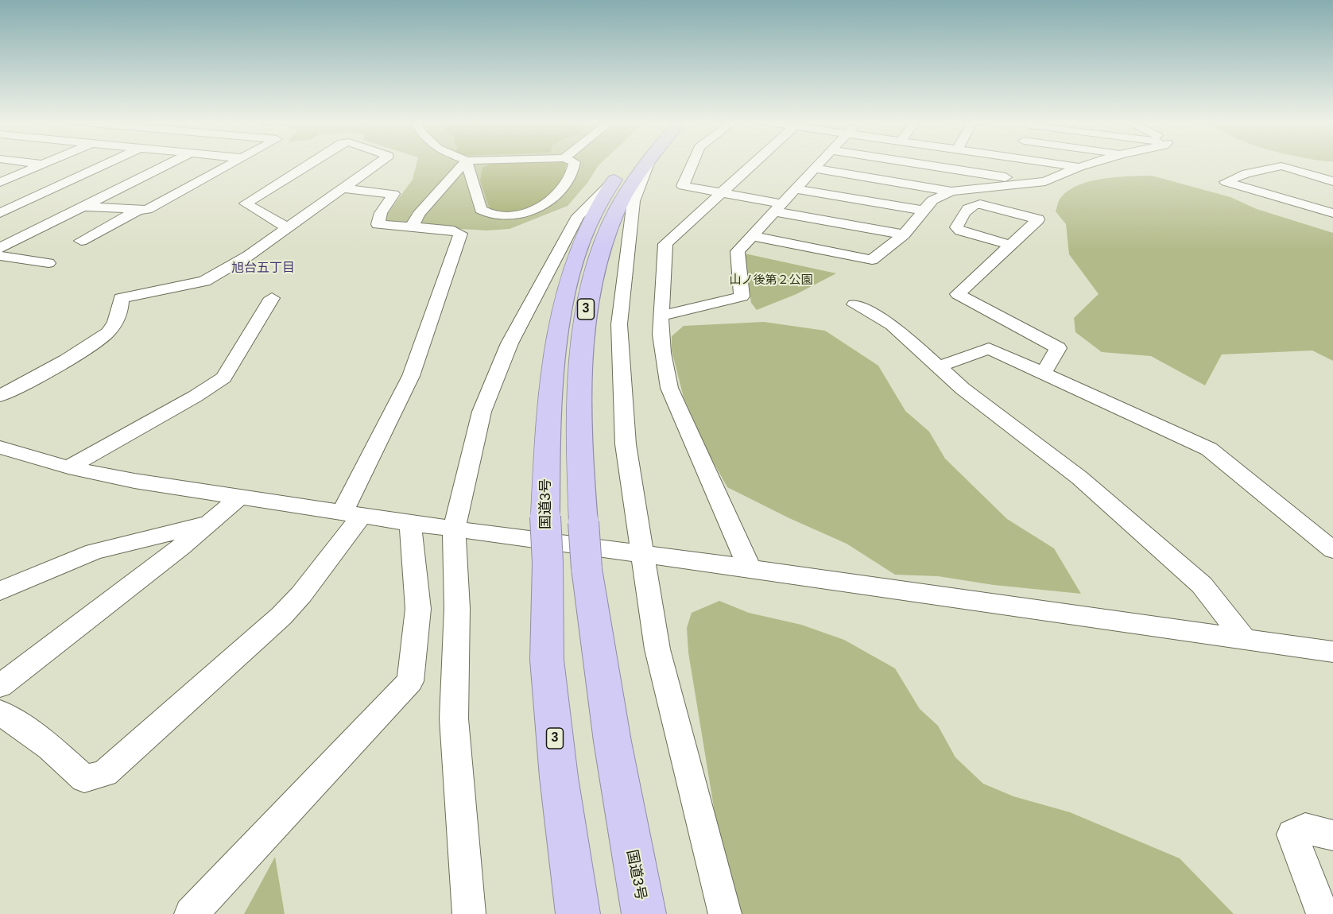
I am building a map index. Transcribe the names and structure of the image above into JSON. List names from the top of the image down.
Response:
{
  "streets": {
    "highway": ["3", "国道3号"]
  },
  "districts": ["旭台五丁目"],
  "parks": ["山ノ後第２公園"]
}
